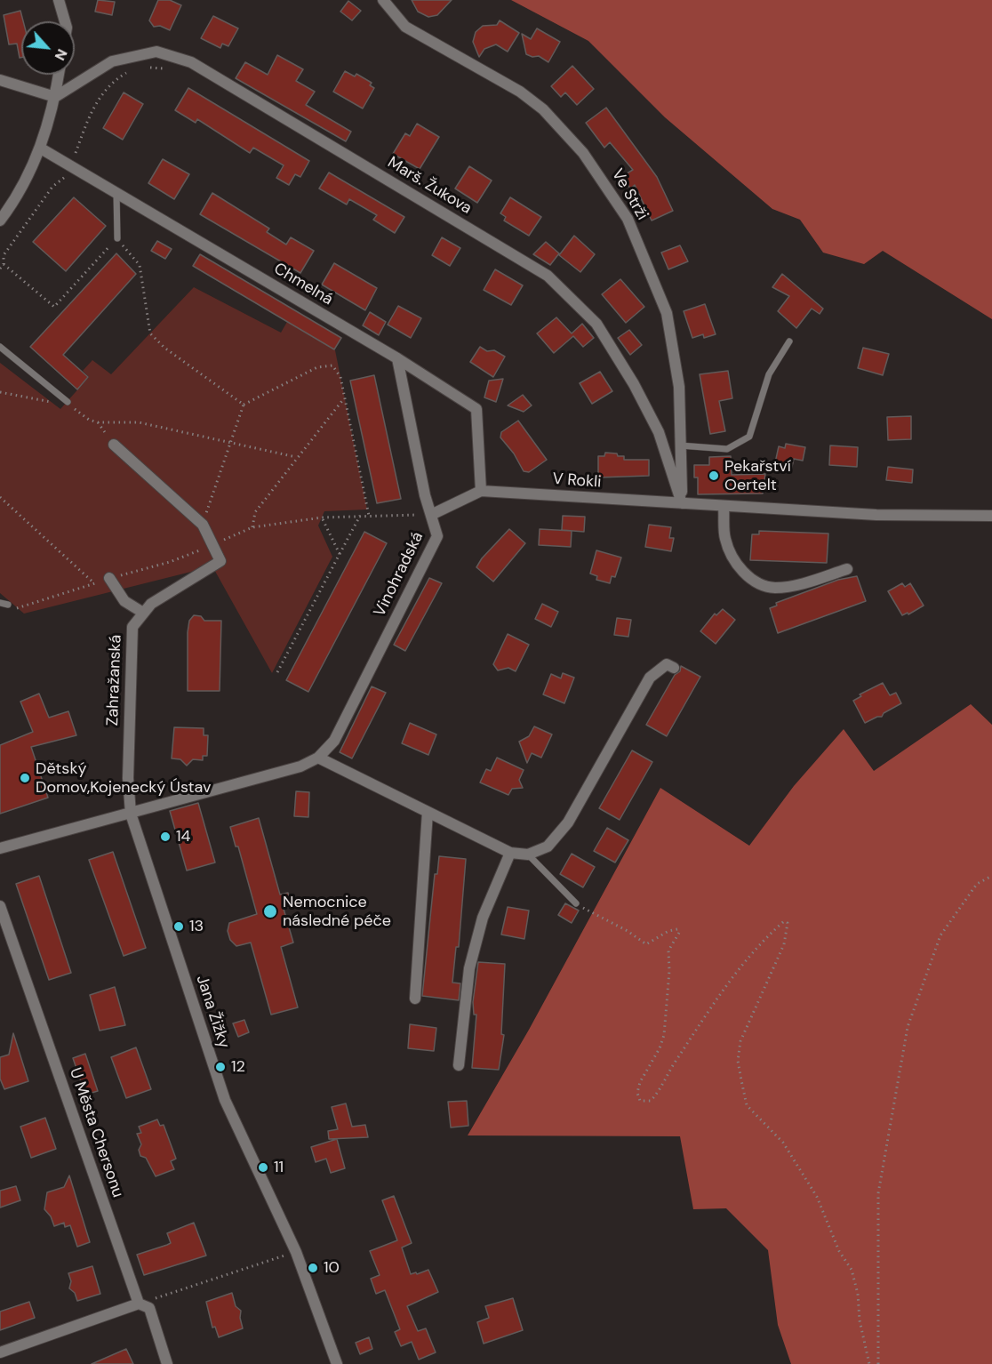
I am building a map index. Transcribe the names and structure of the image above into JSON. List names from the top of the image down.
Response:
{
  "streets": {
    "street": [
      "Marš. Žukova",
      "Ve Strži",
      "Chmelná",
      "V Rokli",
      "Vinohradská",
      "Zahražanská",
      "Jana Žižky",
      "U Města Chersonu"
    ]
  },
  "crossings": [
    ["Marš. Žukova", "Ve Strži"],
    ["Marš. Žukova", "V Rokli"],
    ["Ve Strži", "V Rokli"],
    ["Chmelná", "V Rokli"],
    ["Chmelná", "Vinohradská"],
    ["V Rokli", "Vinohradská"],
    ["Vinohradská", "Zahražanská"],
    ["Vinohradská", "Jana Žižky"],
    ["Zahražanská", "Jana Žižky"]
  ],
  "places": [
    "Pekařství Oertelt",
    "Dětský Domov,Kojenecký Ústav",
    "14",
    "Nemocnice následné péče",
    "13",
    "12",
    "11",
    "10"
  ],
  "north": "bottom right"
}
